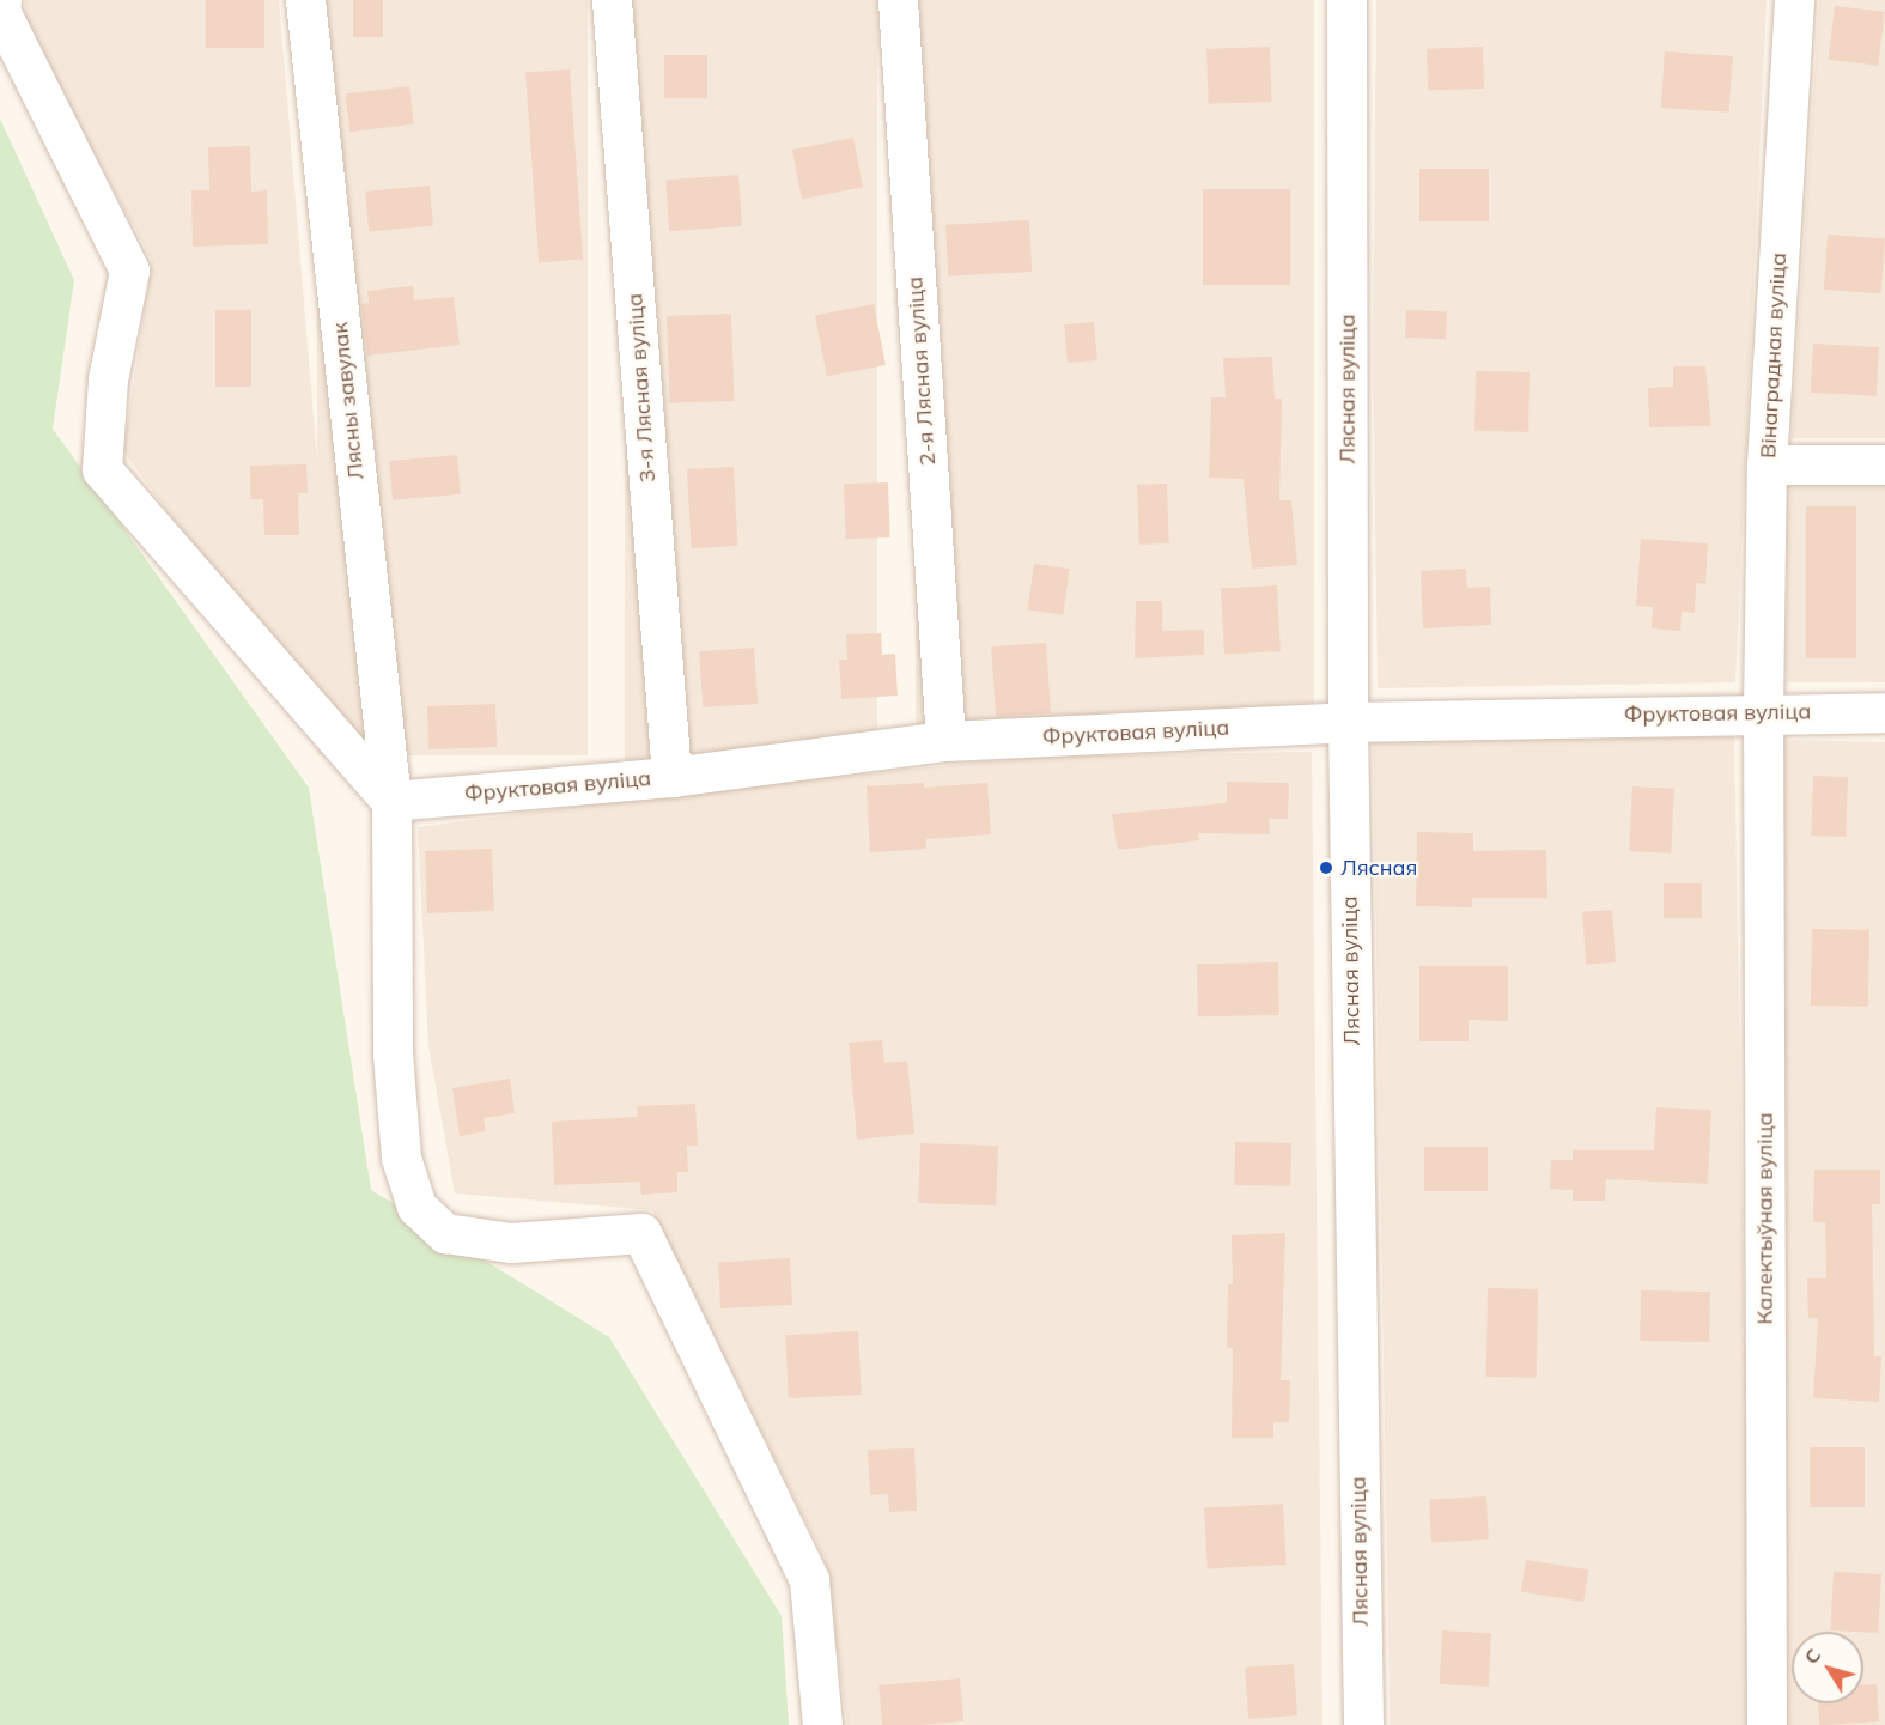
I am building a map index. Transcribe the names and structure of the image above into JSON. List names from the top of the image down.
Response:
{
  "streets": {
    "street": [
      "Вінаградная вуліца",
      "2-я Лясная вуліца",
      "3-я Лясная вуліца",
      "Лясная вуліца",
      "Лясны завулак",
      "Фруктовая вуліца",
      "Калектыўная вуліца"
    ]
  },
  "crossings": [
    ["Вінаградная вуліца", "Фруктовая вуліца"],
    ["Вінаградная вуліца", "Калектыўная вуліца"],
    ["2-я Лясная вуліца", "Фруктовая вуліца"],
    ["3-я Лясная вуліца", "Фруктовая вуліца"],
    ["Лясная вуліца", "Фруктовая вуліца"],
    ["Лясны завулак", "Фруктовая вуліца"],
    ["Фруктовая вуліца", "Калектыўная вуліца"]
  ],
  "places": ["Лясная"],
  "north": "top left"
}
